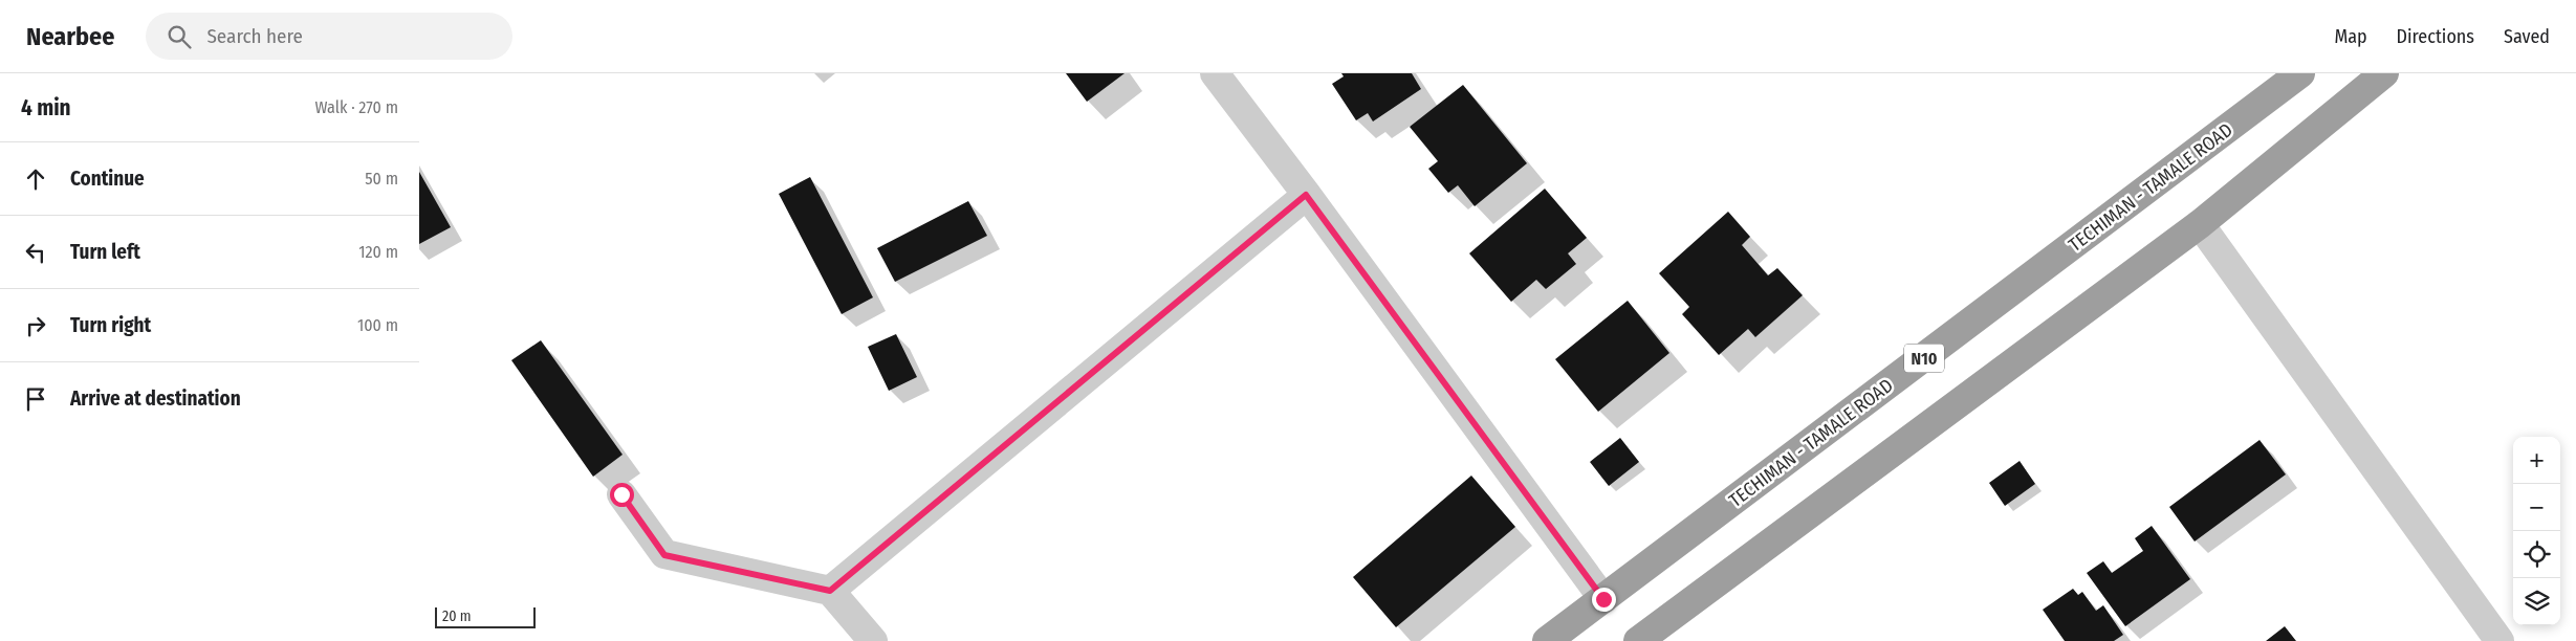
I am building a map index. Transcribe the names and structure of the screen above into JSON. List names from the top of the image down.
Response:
{
  "streets": {
    "highway": ["TECHIMAN - TAMALE ROAD", "N10"]
  },
  "scale_bar": "20 m",
  "page": {
    "header": "Nearbee",
    "search": "Search here",
    "nav": ["Map", "Directions", "Saved"],
    "heading": ["4 min", "Walk · 270 m"],
    "list": [
      ["Continue", "50 m"],
      ["Turn left", "120 m"],
      ["Turn right", "100 m"],
      "Arrive at destination"
    ],
    "map_buttons": ["+", "−"],
    "scale": "20 m"
  }
}
